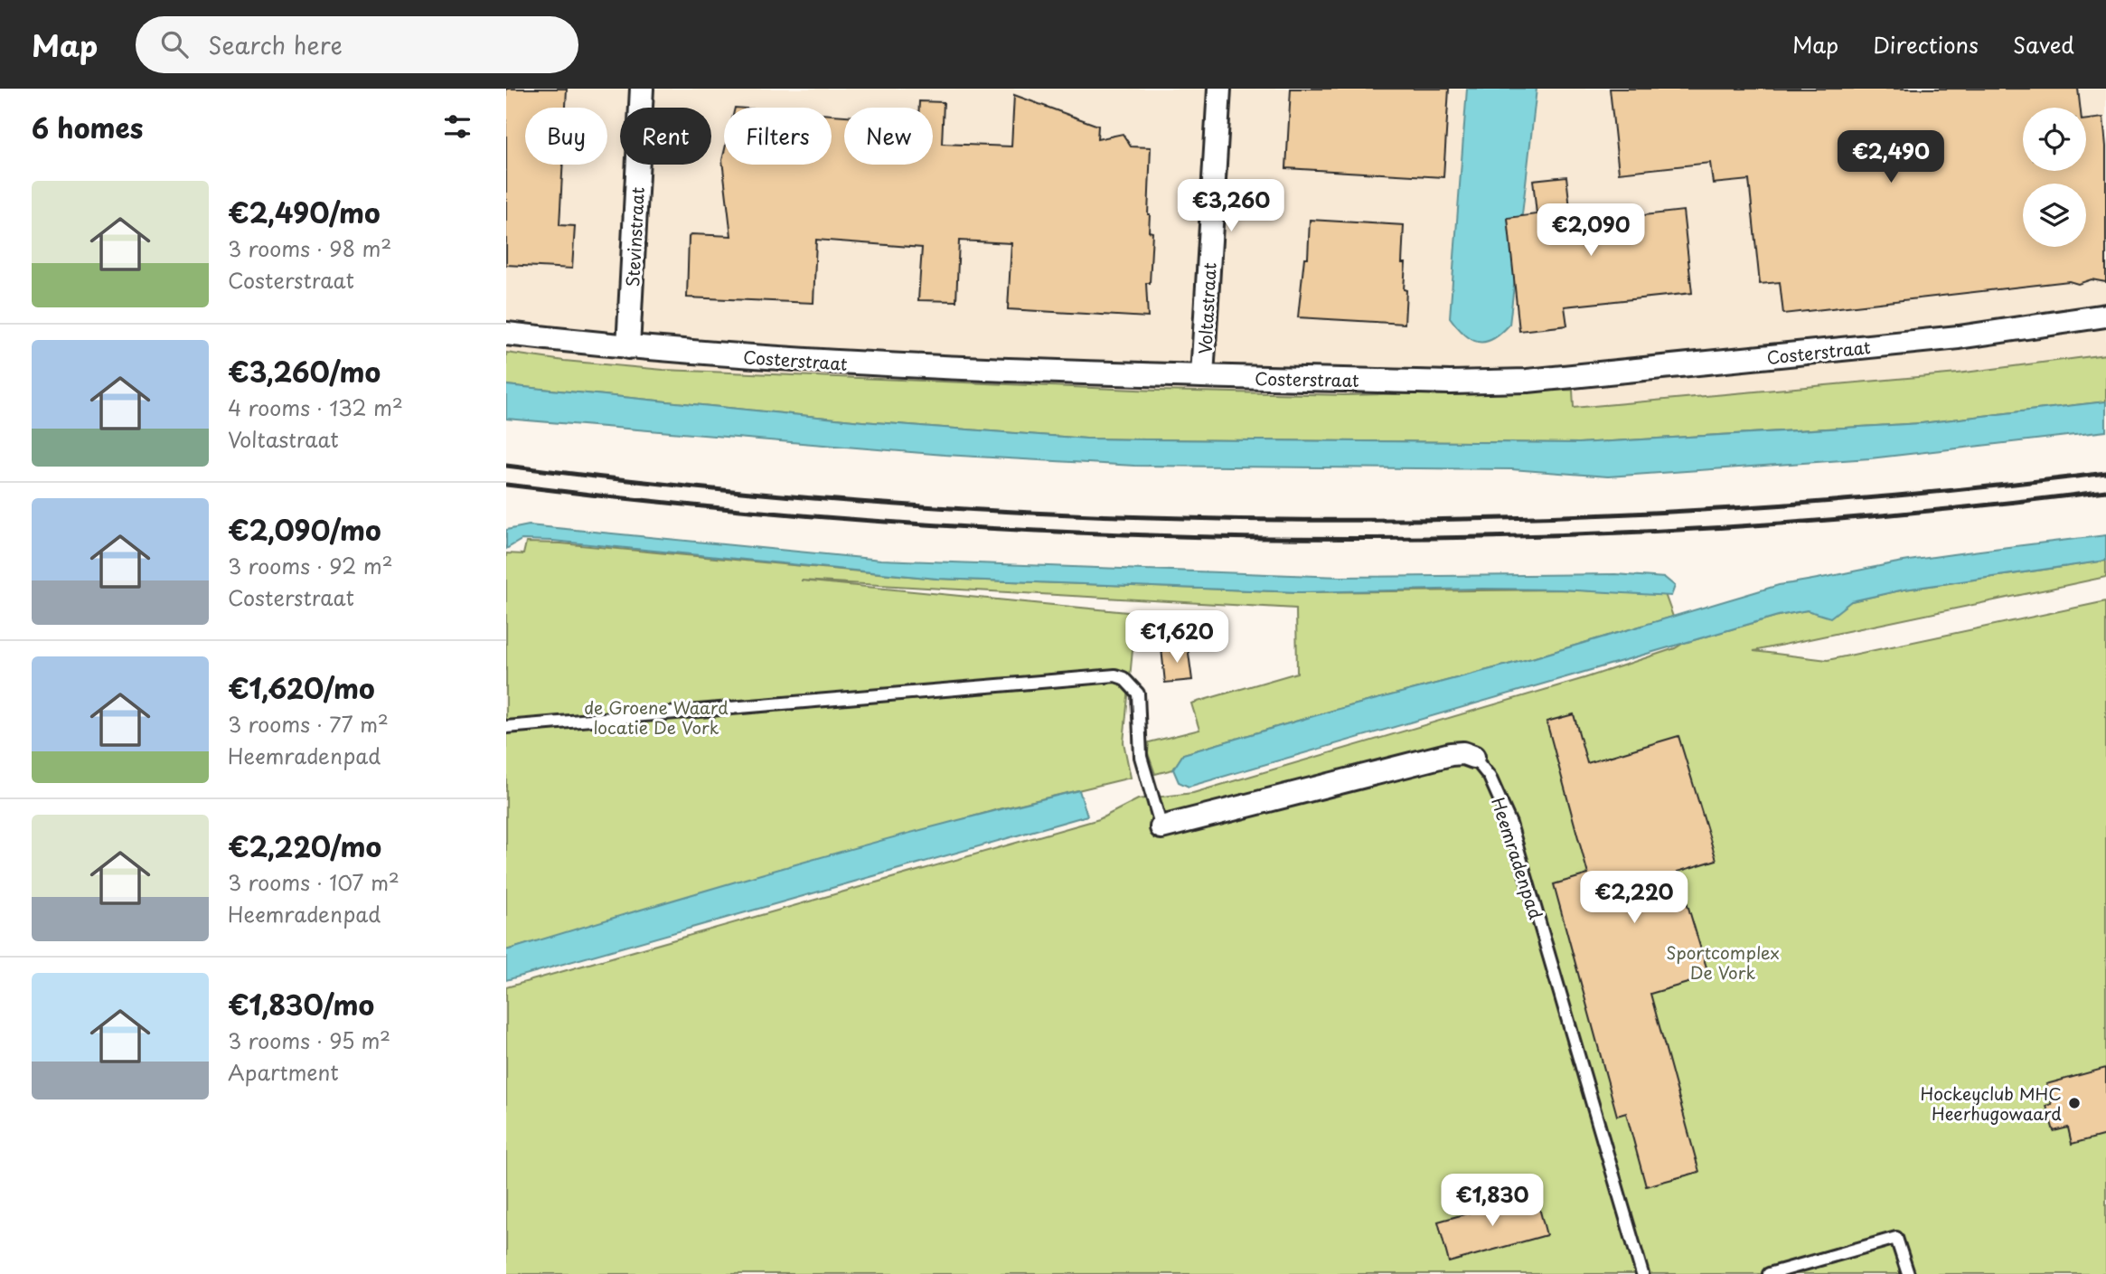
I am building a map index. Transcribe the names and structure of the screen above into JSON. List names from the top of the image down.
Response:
{
  "streets": {
    "street": [
      "Stevinstraat",
      "Voltastraat",
      "Costerstraat",
      "Heemradenpad"
    ]
  },
  "crossings": [
    ["Stevinstraat", "Costerstraat"],
    ["Voltastraat", "Costerstraat"]
  ],
  "parks": ["de Groene Waard locatie De Vork", "Sportcomplex De Vork"],
  "places": ["Hockeyclub MHC Heerhugowaard"],
  "page": {
    "header": "Map",
    "search": "Search here",
    "nav": ["Map", "Directions", "Saved"],
    "heading": "6 homes",
    "chip": [
      "Buy",
      "Rent",
      "Filters",
      "New"
    ],
    "price": [
      "€2,490",
      "€3,260",
      "€2,090",
      "€1,620",
      "€2,220",
      "€1,830"
    ],
    "list": [
      {
        "name": "€2,490/mo",
        "note": "3 rooms · 98 m² · Costerstraat"
      },
      {
        "name": "€3,260/mo",
        "note": "4 rooms · 132 m² · Voltastraat"
      },
      {
        "name": "€2,090/mo",
        "note": "3 rooms · 92 m² · Costerstraat"
      },
      {
        "name": "€1,620/mo",
        "note": "3 rooms · 77 m² · Heemradenpad"
      },
      {
        "name": "€2,220/mo",
        "note": "3 rooms · 107 m² · Heemradenpad"
      },
      {
        "name": "€1,830/mo",
        "note": "3 rooms · 95 m² · Apartment"
      }
    ]
  }
}
